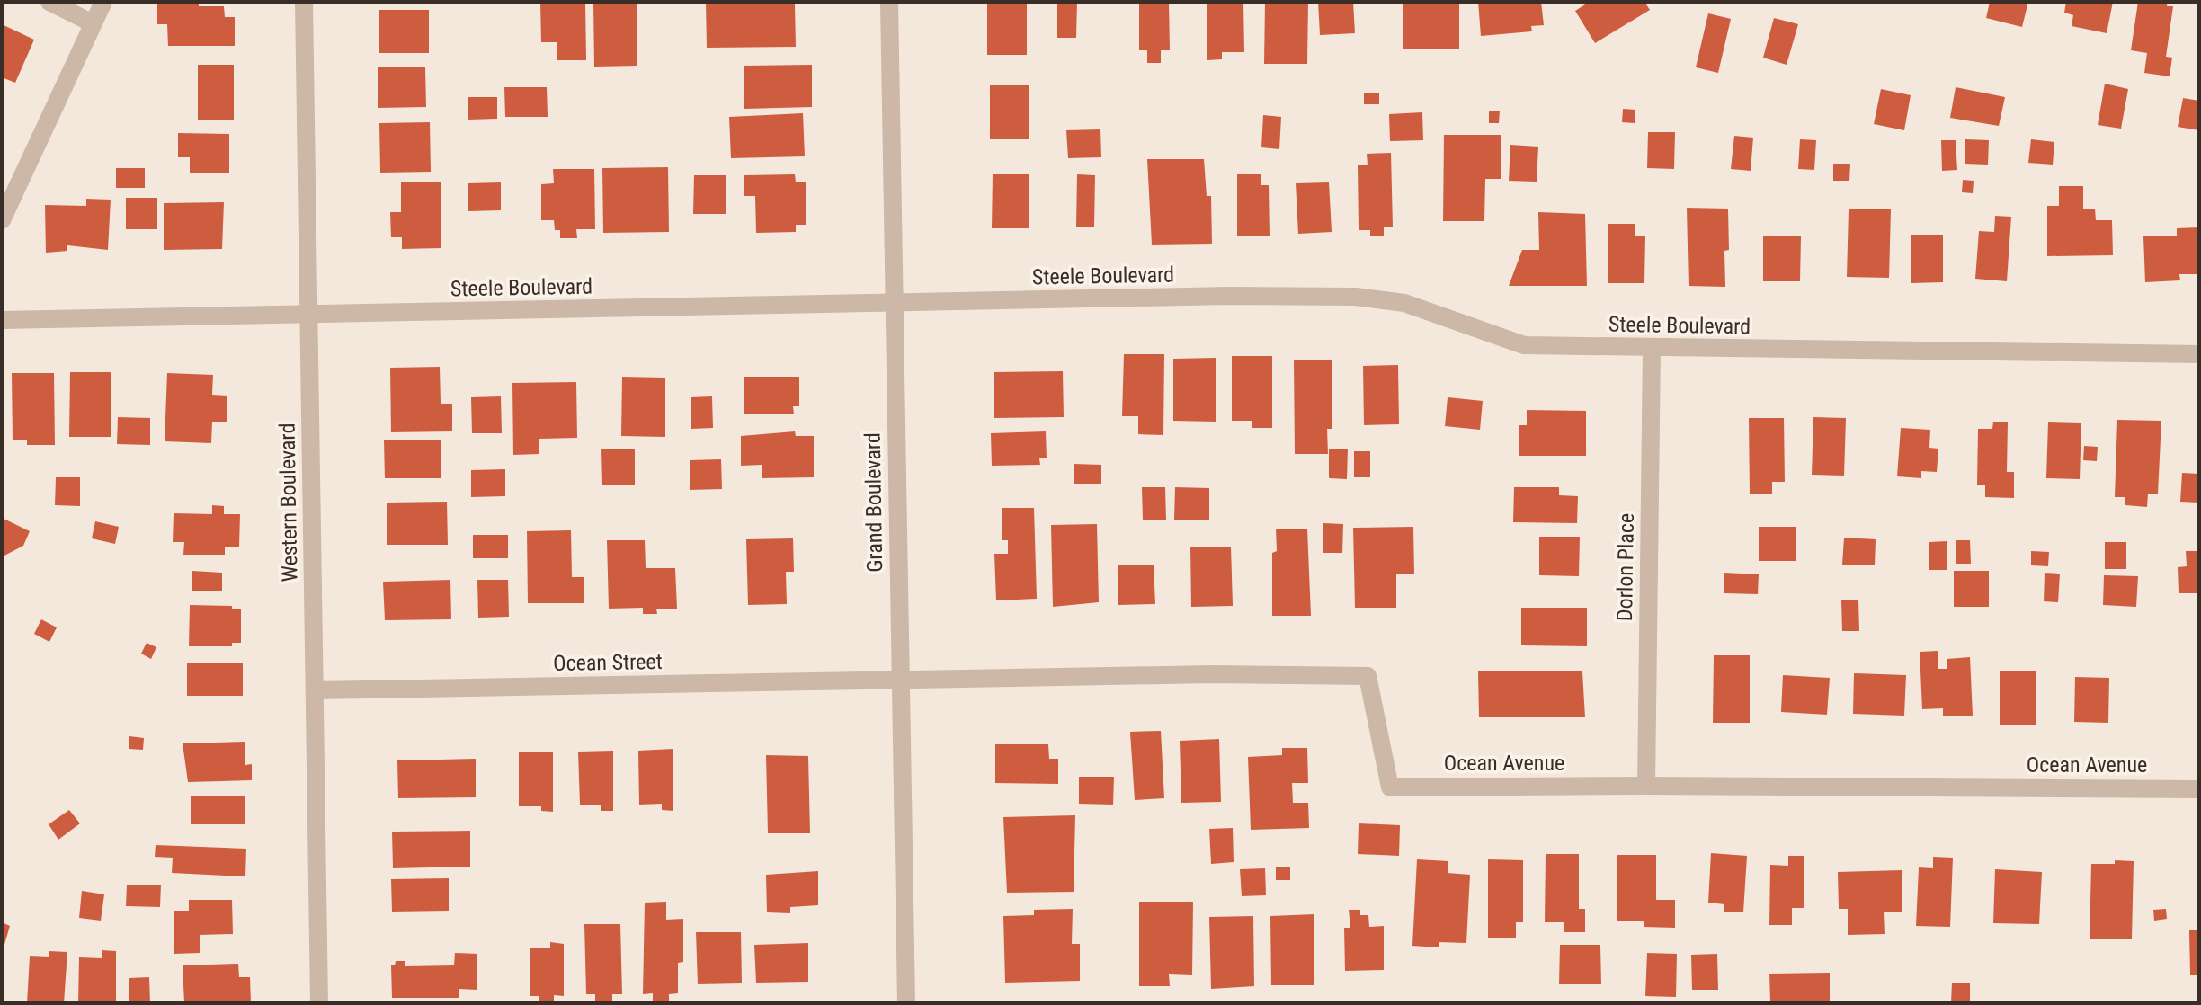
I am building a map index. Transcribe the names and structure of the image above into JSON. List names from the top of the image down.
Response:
{
  "streets": {
    "street": [
      "Steele Boulevard",
      "Western Boulevard",
      "Grand Boulevard",
      "Dorlon Place",
      "Ocean Street",
      "Ocean Avenue"
    ]
  },
  "crossings": [
    ["Steele Boulevard", "Western Boulevard"],
    ["Steele Boulevard", "Grand Boulevard"],
    ["Steele Boulevard", "Dorlon Place"],
    ["Western Boulevard", "Ocean Street"],
    ["Grand Boulevard", "Ocean Street"],
    ["Grand Boulevard", "Ocean Avenue"],
    ["Dorlon Place", "Ocean Avenue"],
    ["Ocean Street", "Ocean Avenue"]
  ]
}
